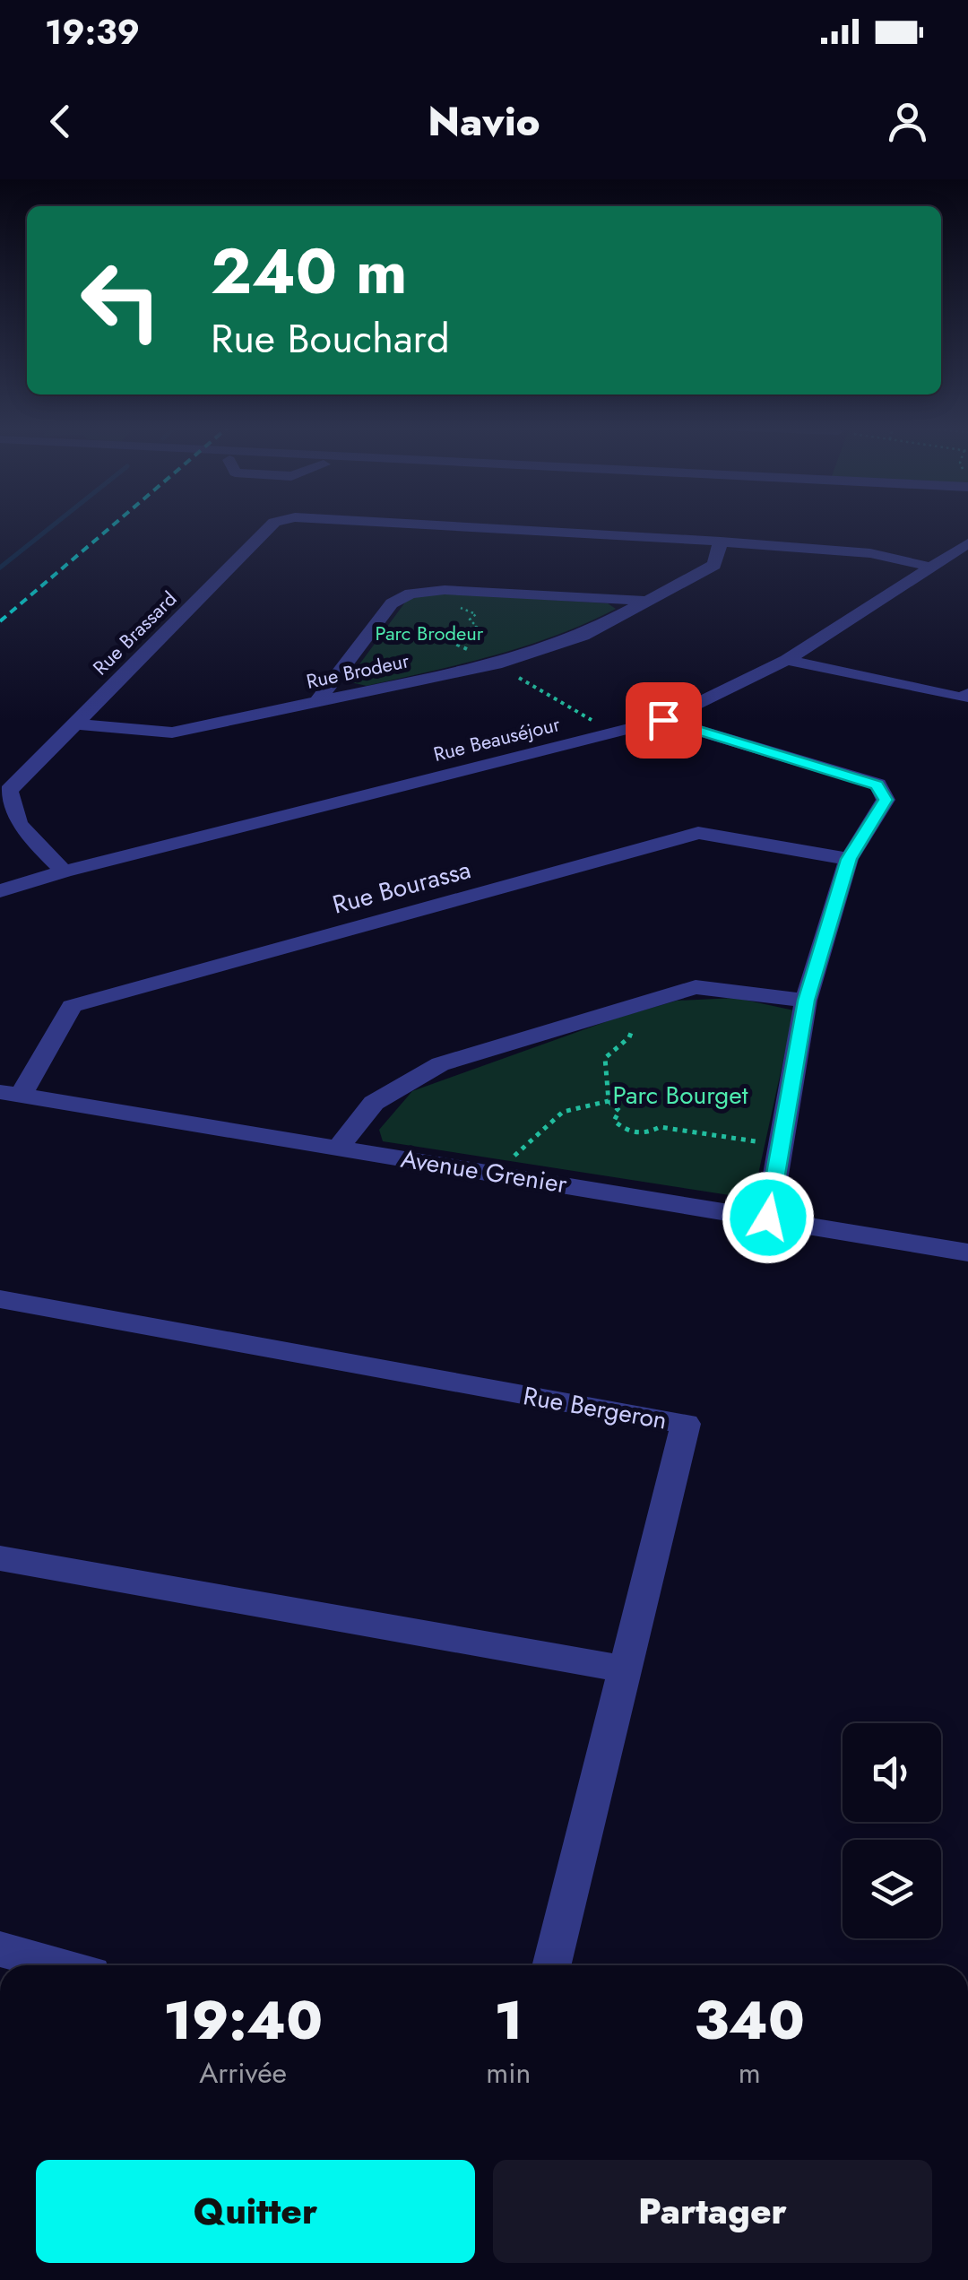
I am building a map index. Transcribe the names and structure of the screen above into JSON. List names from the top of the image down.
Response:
{
  "streets": {
    "street": [
      "Rue Brassard",
      "Rue Brodeur",
      "Rue Beauséjour",
      "Rue Bourassa",
      "Avenue Grenier",
      "Rue Bergeron"
    ]
  },
  "crossings": [
    ["Rue Brassard", "Rue Brodeur"],
    ["Rue Brassard", "Rue Beauséjour"],
    ["Rue Bourassa", "Avenue Grenier"]
  ],
  "parks": ["Parc Brodeur", "Parc Bourget"],
  "page": {
    "status": "19:39",
    "header": "Navio",
    "turn": ["240 m", "Rue Bouchard"],
    "eta": [
      "19:40",
      "Arrivée",
      "1",
      "min",
      "340",
      "m"
    ],
    "buttons": ["Quitter", "Partager"]
  }
}
